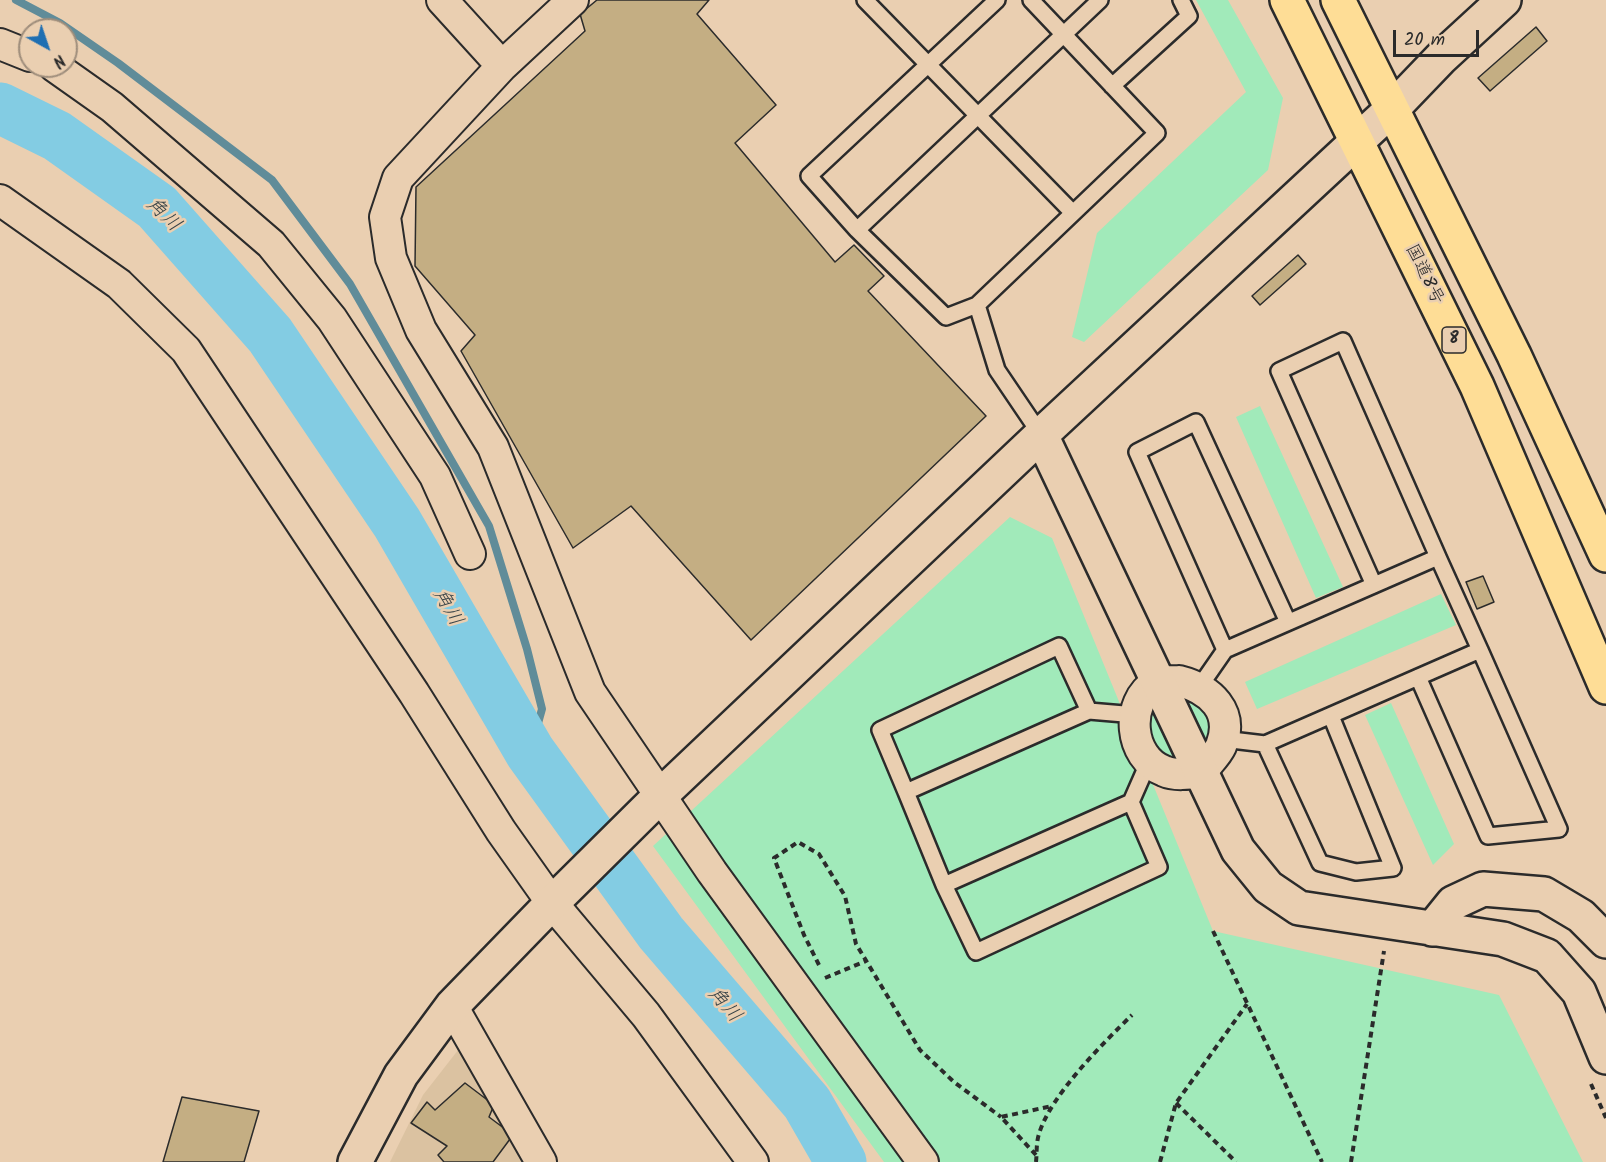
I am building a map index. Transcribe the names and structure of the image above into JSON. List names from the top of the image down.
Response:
{
  "streets": {
    "highway": ["国道8号", "8"]
  },
  "water": ["角川"],
  "scale_bar": "20 m",
  "north": "bottom right"
}
